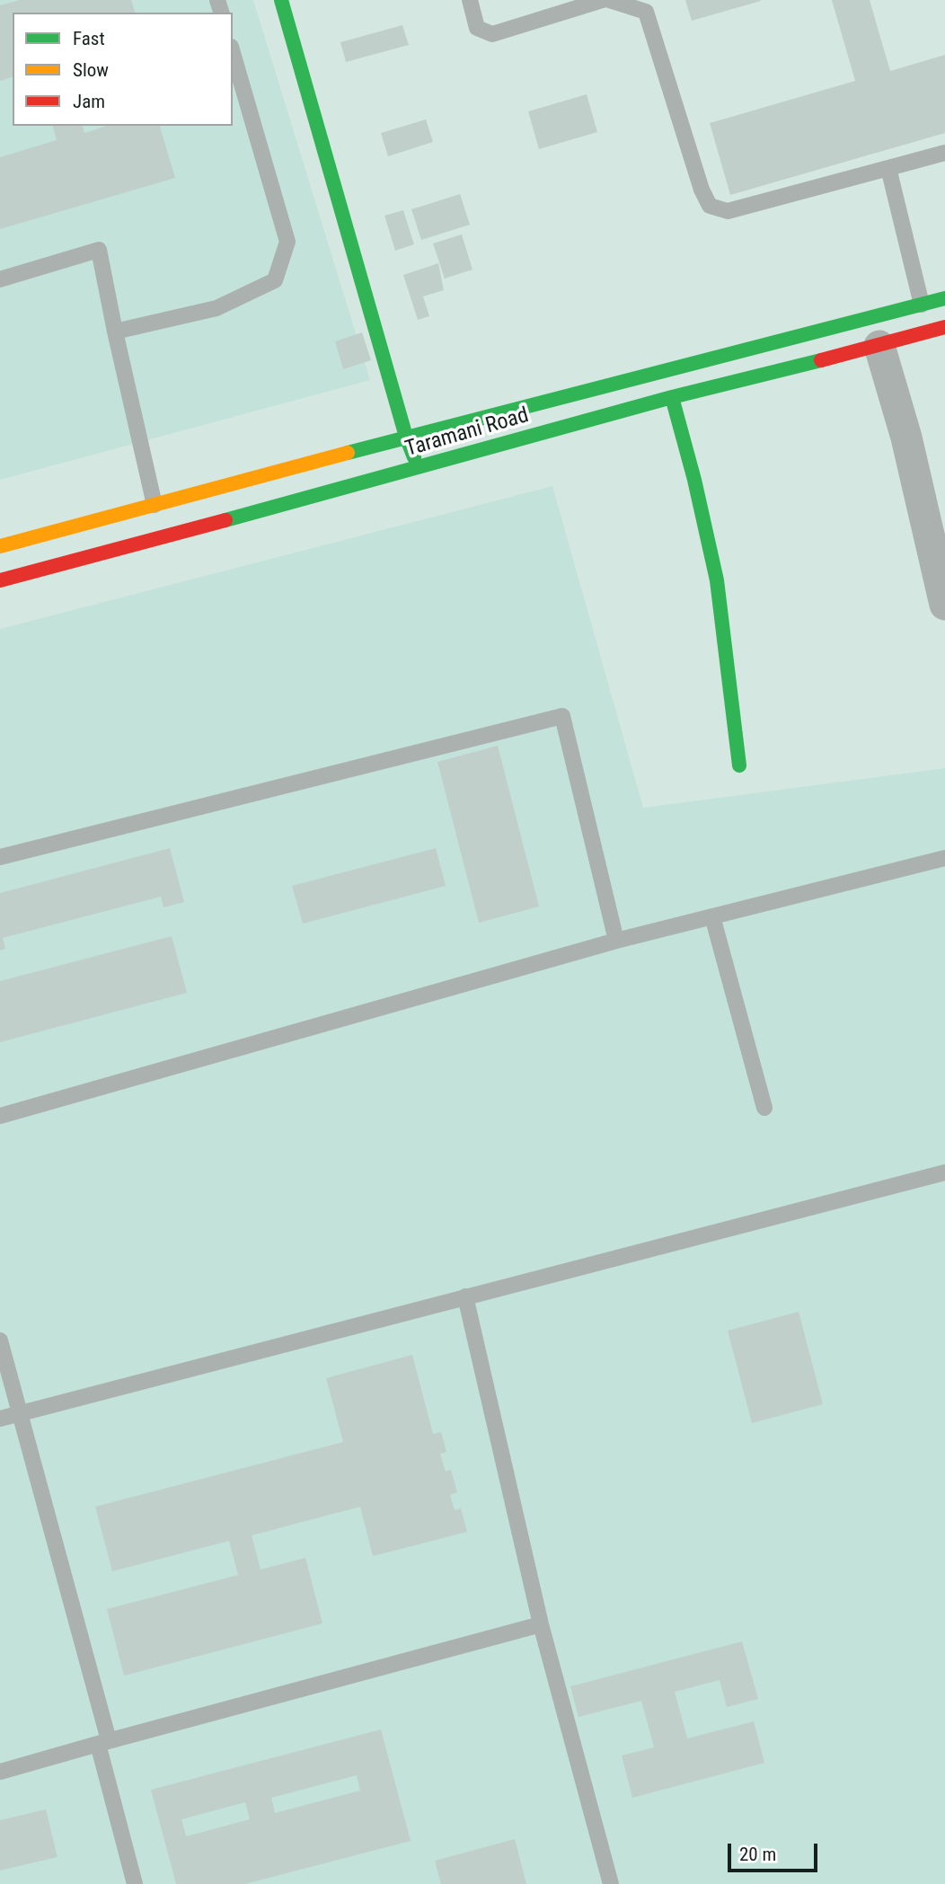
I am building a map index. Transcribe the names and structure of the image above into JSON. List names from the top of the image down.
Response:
{
  "streets": {
    "street": ["Taramani Road"]
  },
  "legend": ["Fast", "Slow", "Jam"],
  "scale_bar": "20 m"
}
